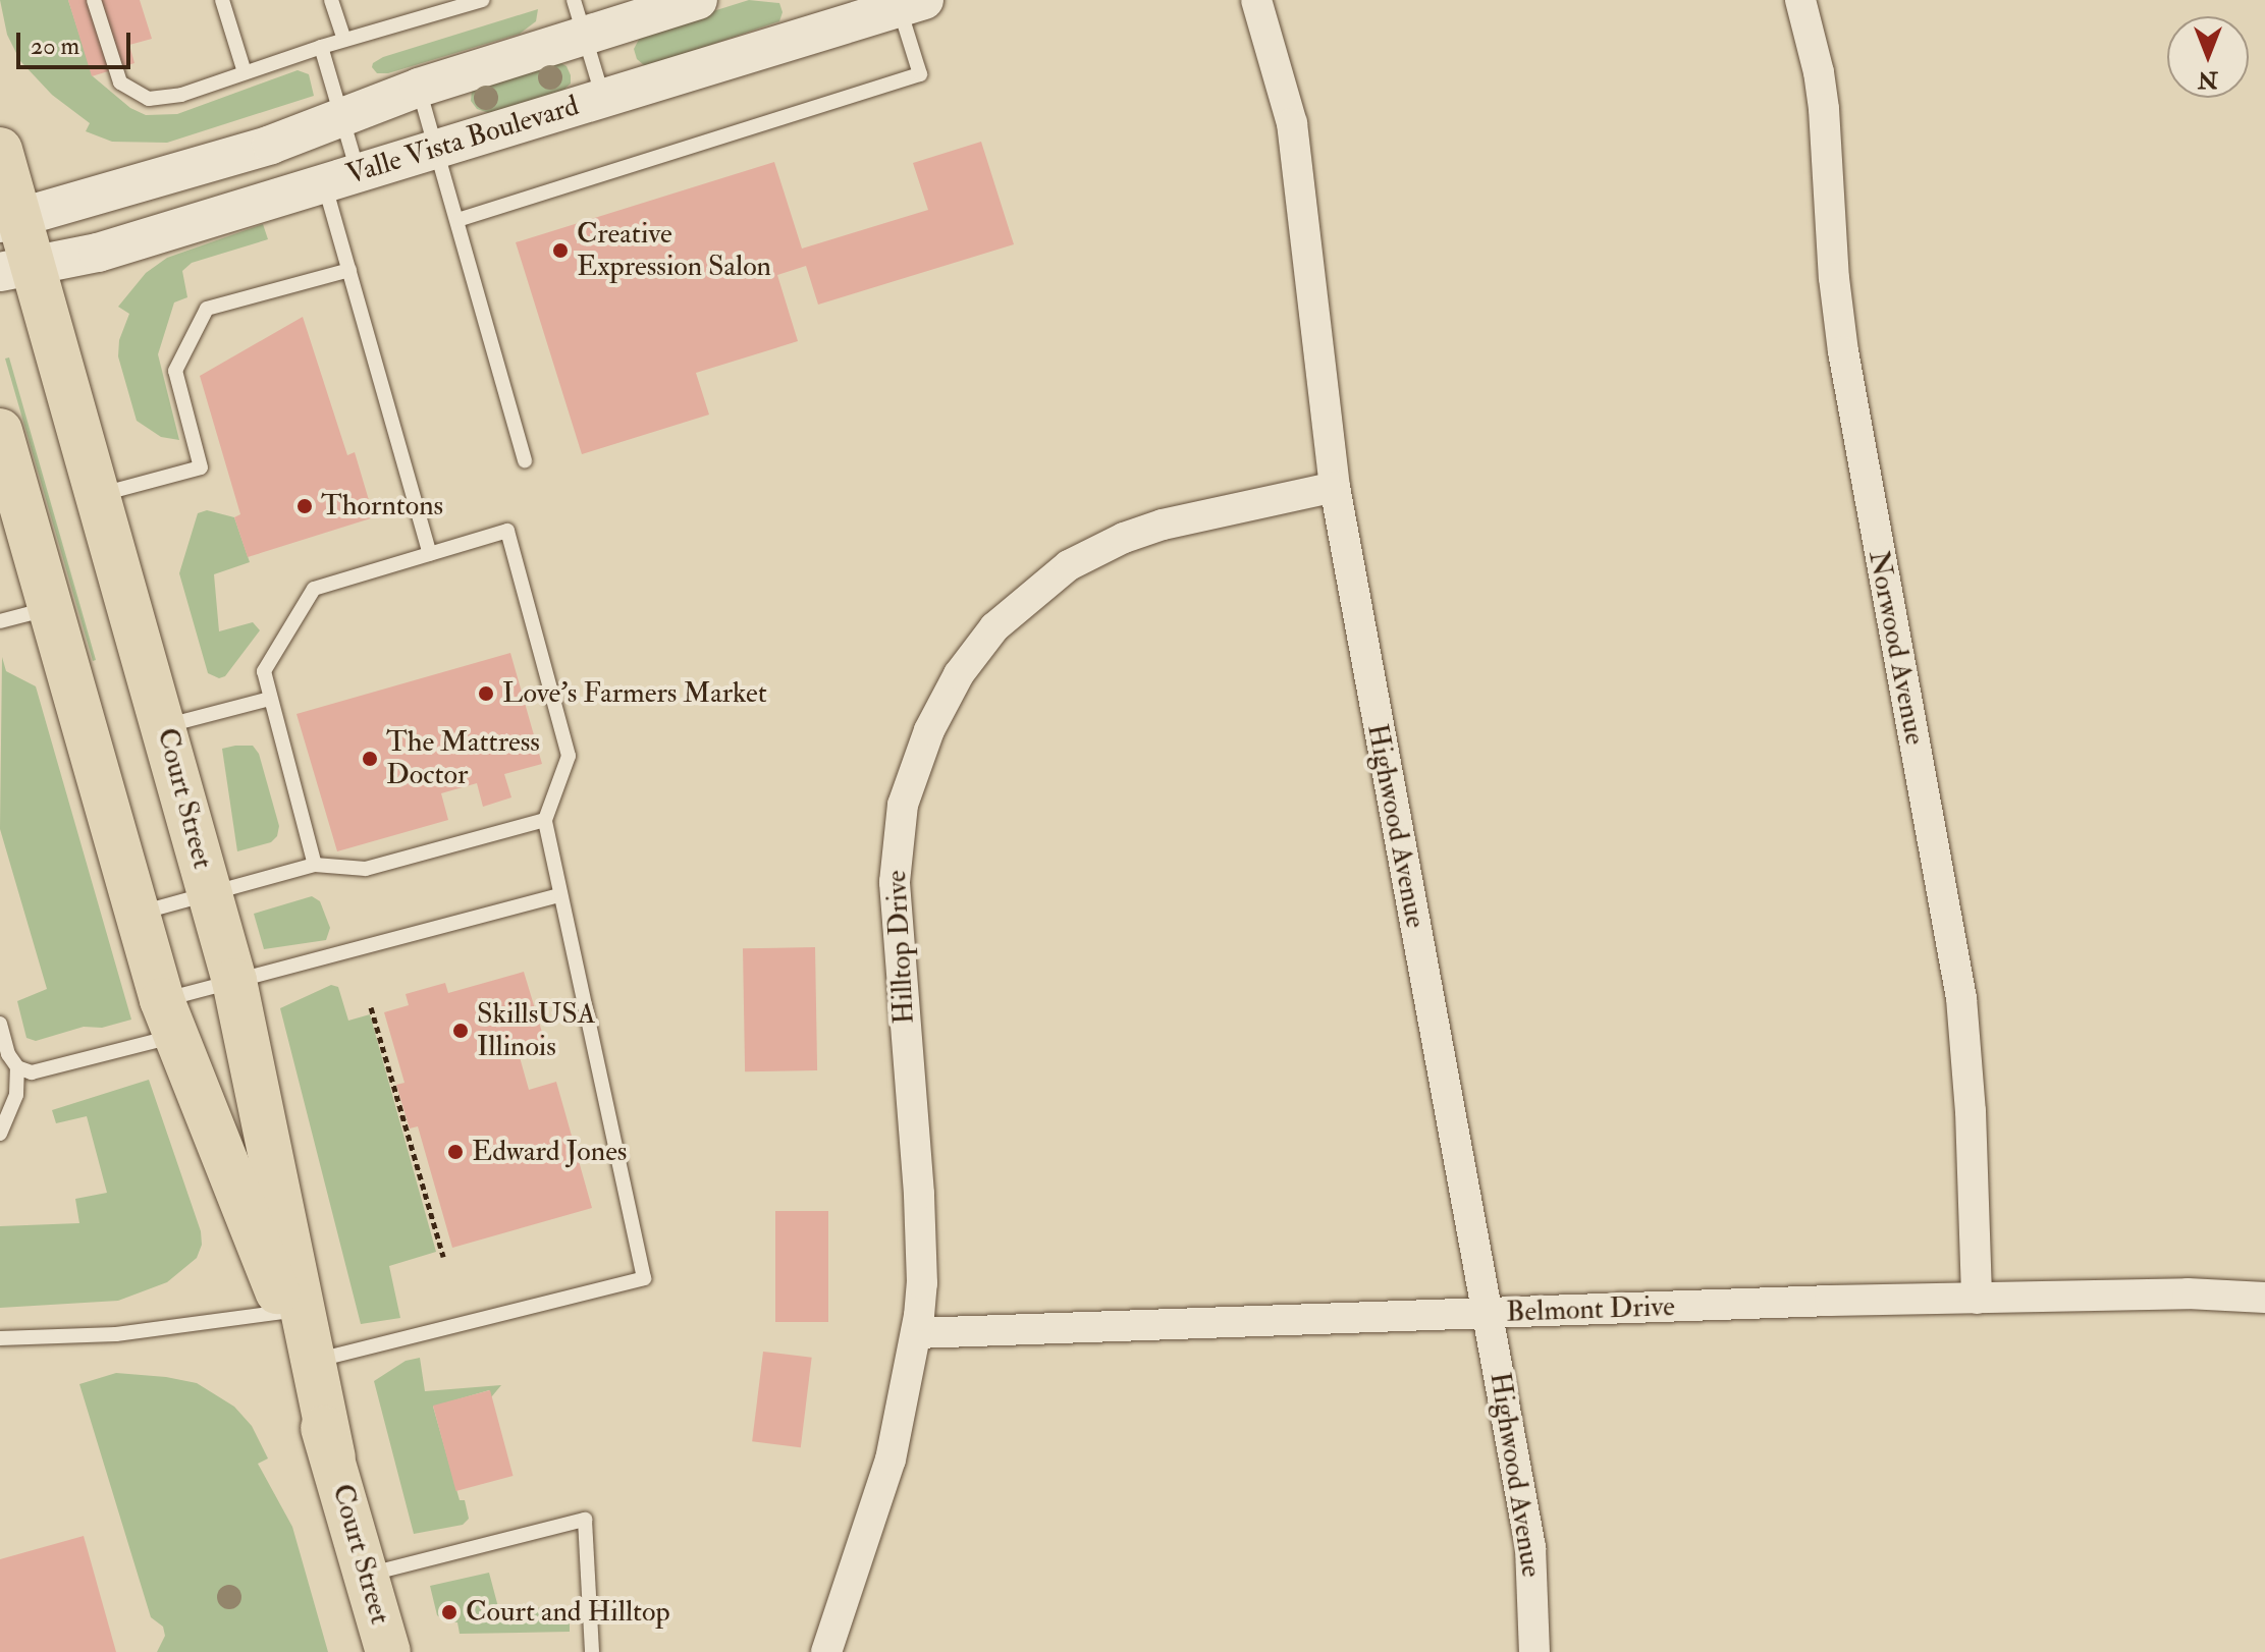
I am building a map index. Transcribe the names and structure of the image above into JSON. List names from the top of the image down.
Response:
{
  "streets": {
    "main road": ["Court Street"],
    "street": [
      "Valle Vista Boulevard",
      "Norwood Avenue",
      "Highwood Avenue",
      "Hilltop Drive",
      "Belmont Drive"
    ]
  },
  "crossings": [
    ["Valle Vista Boulevard", "Court Street"],
    ["Norwood Avenue", "Belmont Drive"],
    ["Highwood Avenue", "Hilltop Drive"],
    ["Highwood Avenue", "Belmont Drive"],
    ["Hilltop Drive", "Belmont Drive"]
  ],
  "places": [
    "Creative Expression Salon",
    "Thorntons",
    "Love's Farmers Market",
    "The Mattress Doctor",
    "SkillsUSA Illinois",
    "Edward Jones",
    "Court and Hilltop"
  ],
  "scale_bar": "20 m",
  "north": "bottom"
}
